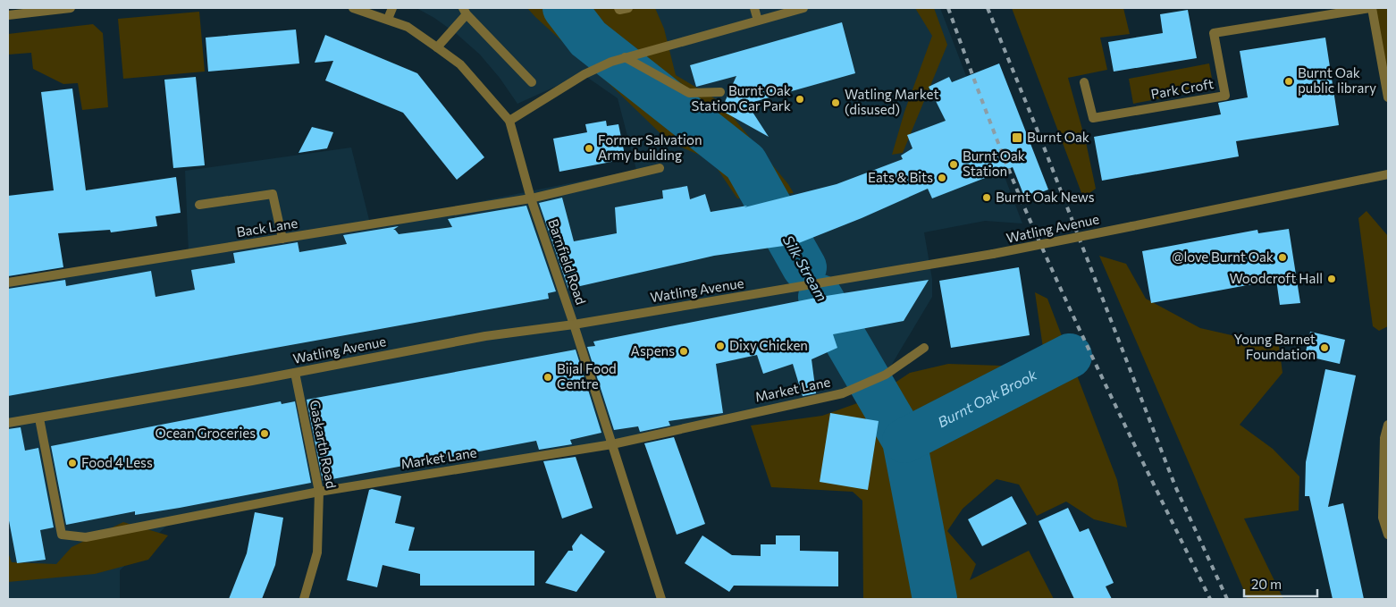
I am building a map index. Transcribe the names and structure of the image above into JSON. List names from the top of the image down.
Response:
{
  "streets": {
    "street": [
      "Park Croft",
      "Back Lane",
      "Watling Avenue",
      "Barnfield Road",
      "Market Lane",
      "Gaskarth Road"
    ]
  },
  "crossings": [
    ["Back Lane", "Barnfield Road"],
    ["Watling Avenue", "Barnfield Road"],
    ["Watling Avenue", "Market Lane"],
    ["Watling Avenue", "Gaskarth Road"],
    ["Barnfield Road", "Market Lane"],
    ["Market Lane", "Gaskarth Road"]
  ],
  "water": ["Silk Stream", "Burnt Oak Brook"],
  "places": {
    "other": [
      "Burnt Oak public library",
      "Burnt Oak Station Car Park",
      "Watling Market (disused)",
      "Former Salvation Army building",
      "Burnt Oak Station",
      "Eats & Bits",
      "Burnt Oak News",
      "@love Burnt Oak",
      "Woodcroft Hall",
      "Dixy Chicken",
      "Young Barnet Foundation",
      "Aspens",
      "Bijal Food Centre",
      "Ocean Groceries",
      "Food 4 Less"
    ],
    "transit": ["Burnt Oak"]
  },
  "scale_bar": "20 m"
}
